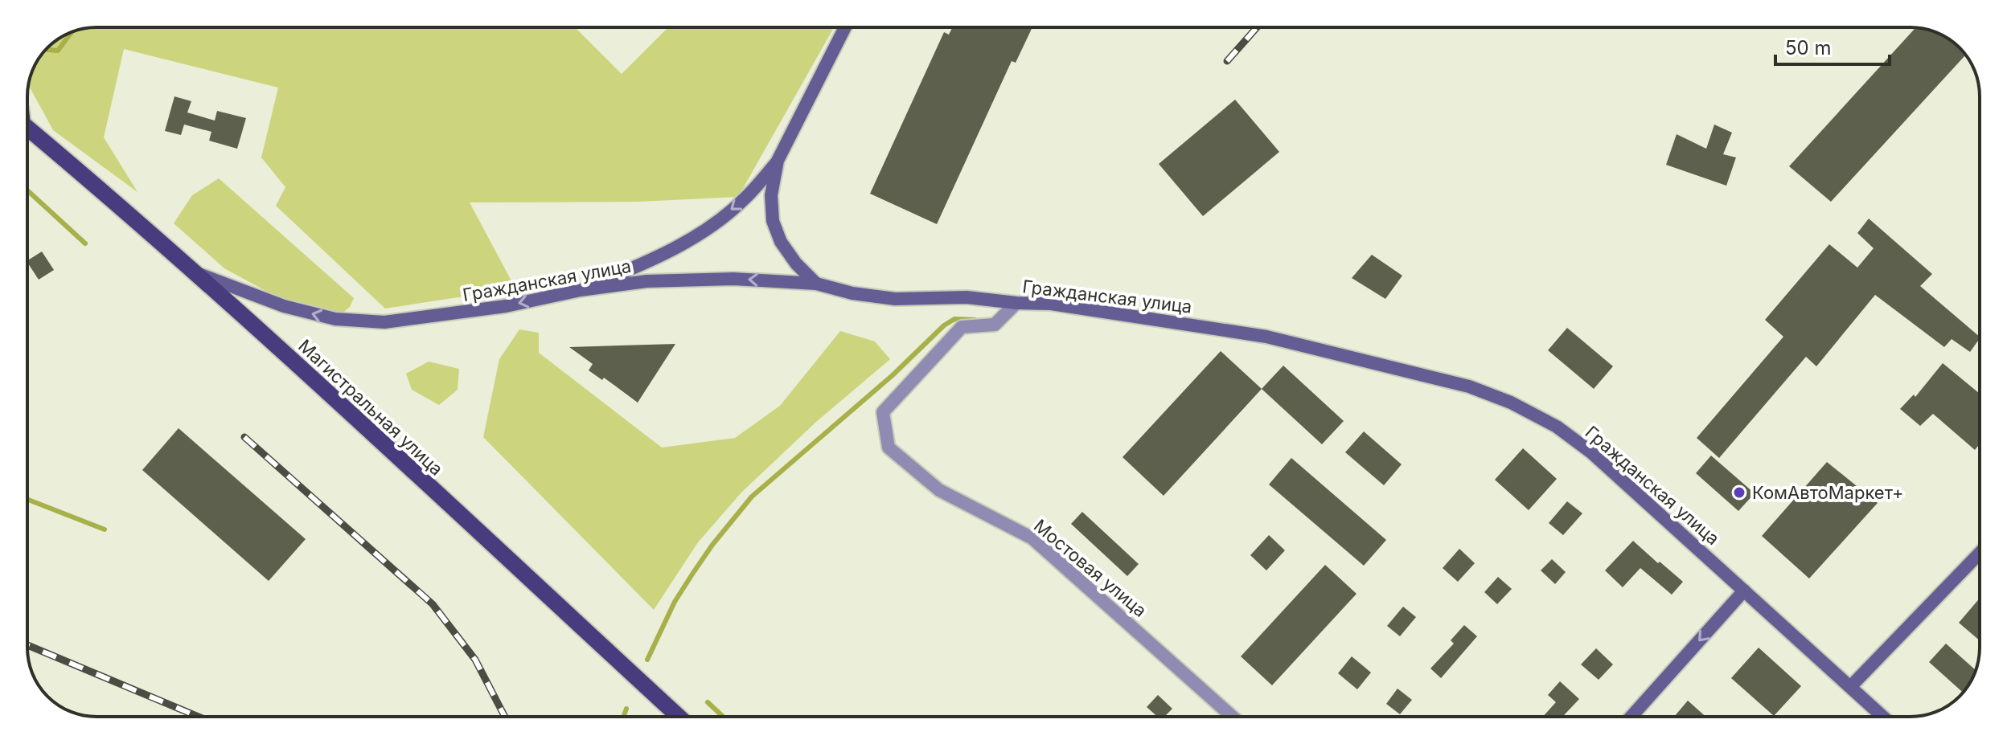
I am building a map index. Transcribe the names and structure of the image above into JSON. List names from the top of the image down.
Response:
{
  "streets": {
    "main road": ["Магистральная улица"],
    "street": ["Гражданская улица", "Мостовая улица"]
  },
  "crossings": [
    ["Гражданская улица", "Магистральная улица"],
    ["Гражданская улица", "Мостовая улица"]
  ],
  "places": ["КомАвтоМаркет+"],
  "scale_bar": "50 m"
}
